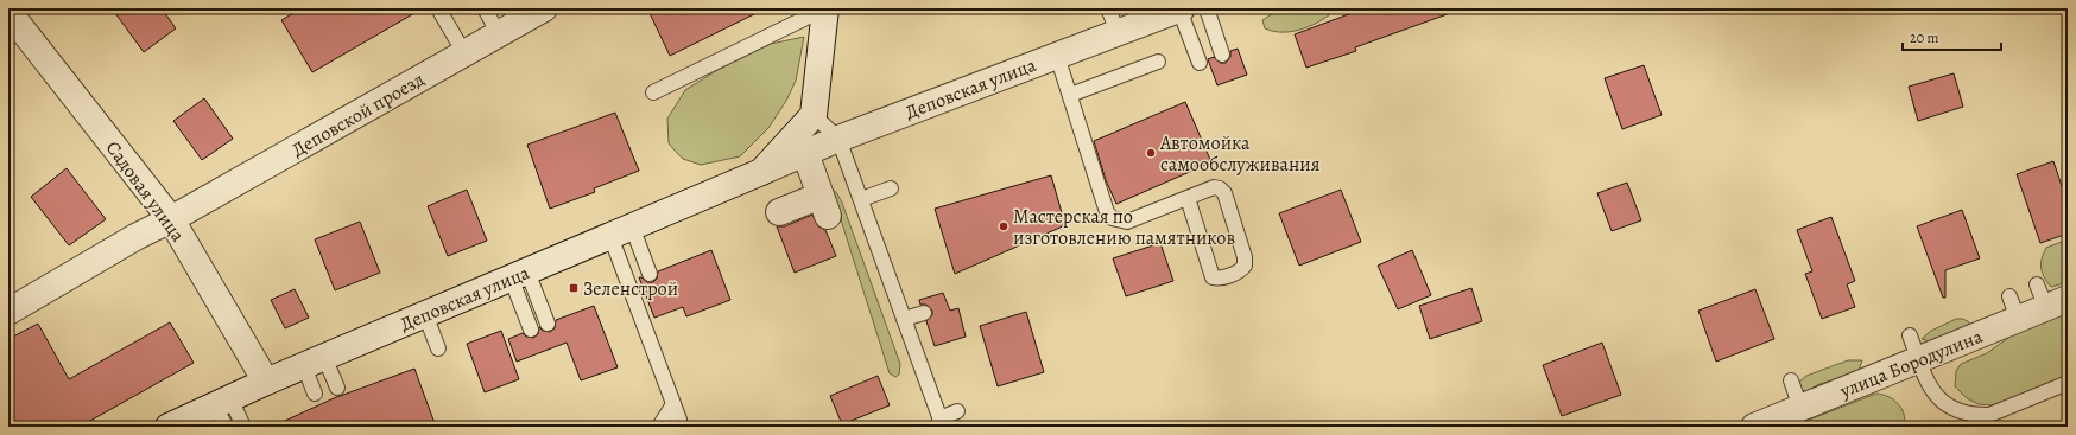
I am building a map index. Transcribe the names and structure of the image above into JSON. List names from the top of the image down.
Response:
{
  "streets": {
    "street": [
      "Деповская улица",
      "Деповской проезд",
      "Садовая улица",
      "улица Бородулина"
    ]
  },
  "crossings": [
    ["Деповская улица", "Садовая улица"],
    ["Деповской проезд", "Садовая улица"]
  ],
  "places": {
    "other": ["Автомойка самообслуживания", "Мастерская по изготовлению памятников"],
    "transit": ["Зеленстрой"]
  },
  "scale_bar": "20 m"
}
